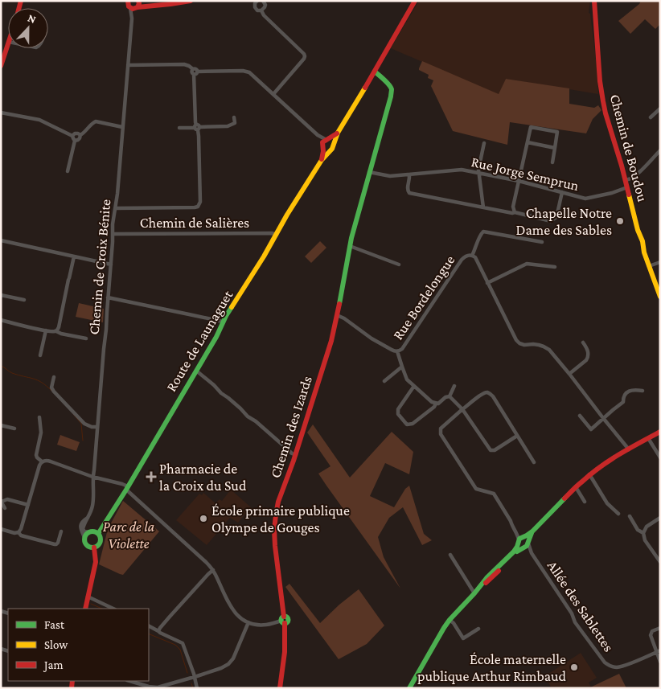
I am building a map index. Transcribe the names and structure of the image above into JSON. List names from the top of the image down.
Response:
{
  "streets": {
    "street": [
      "Chemin de Boudou",
      "Rue Jorge Semprun",
      "Chemin de Salières",
      "Chemin de Croix Bénite",
      "Rue Bordelongue",
      "Route de Launaguet",
      "Chemin des Izards",
      "Allée des Sablettes"
    ]
  },
  "crossings": [
    ["Chemin de Boudou", "Rue Jorge Semprun"],
    ["Rue Jorge Semprun", "Chemin des Izards"],
    ["Chemin de Salières", "Chemin de Croix Bénite"],
    ["Chemin de Salières", "Route de Launaguet"],
    ["Chemin de Croix Bénite", "Route de Launaguet"],
    ["Rue Bordelongue", "Chemin des Izards"],
    ["Route de Launaguet", "Chemin des Izards"]
  ],
  "parks": ["Parc de la Violette"],
  "places": {
    "other": ["Chapelle Notre Dame des Sables", "École primaire publique Olympe de Gouges", "École maternelle publique Arthur Rimbaud"],
    "health": ["Pharmacie de la Croix du Sud"]
  },
  "legend": ["Fast", "Slow", "Jam"],
  "north": "top"
}
